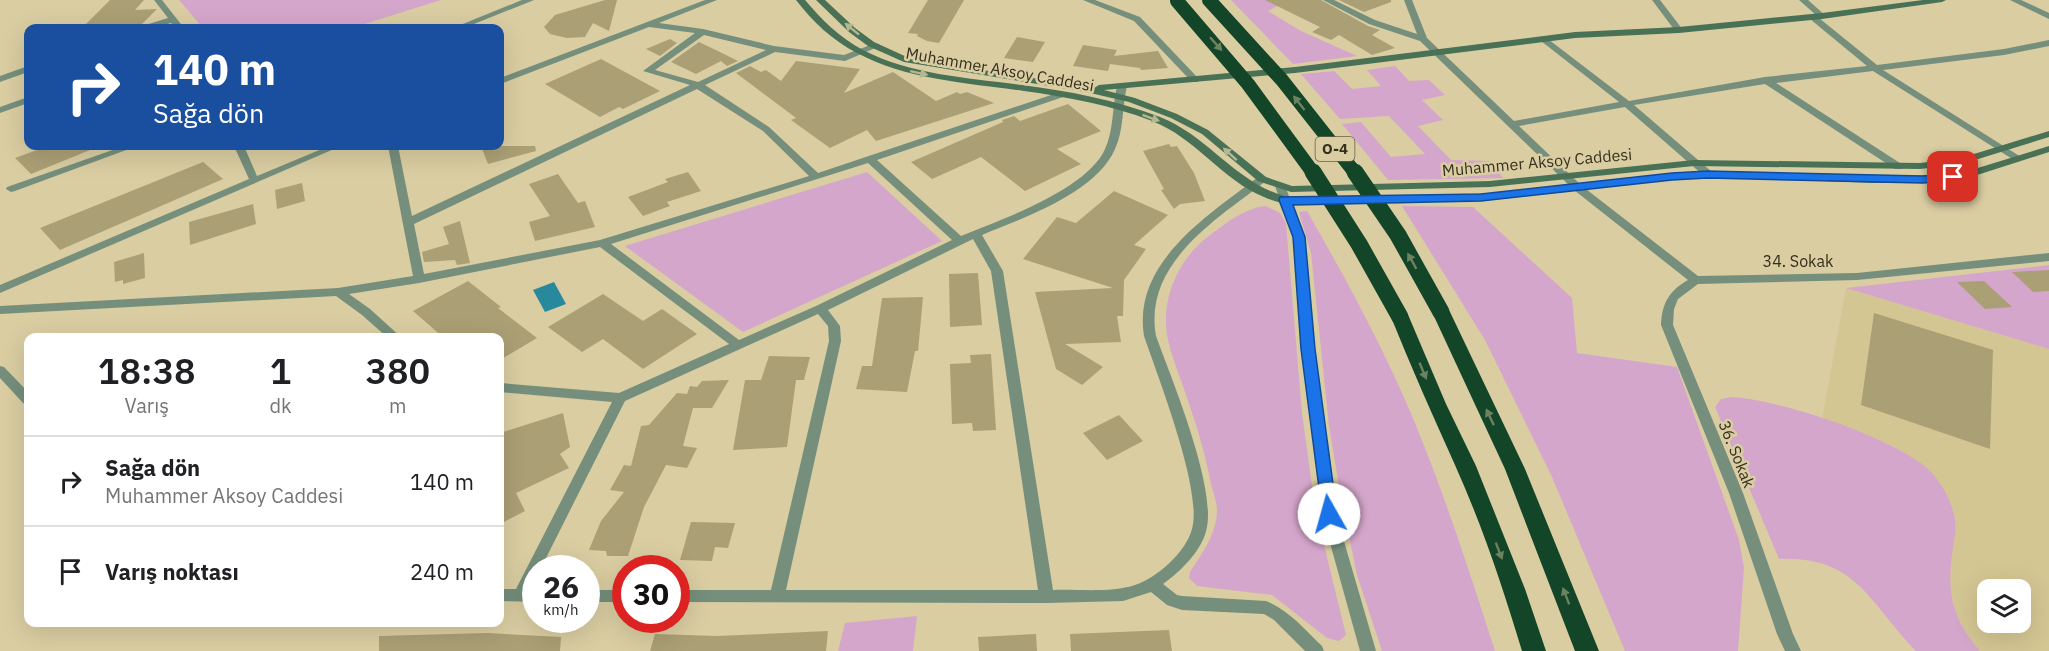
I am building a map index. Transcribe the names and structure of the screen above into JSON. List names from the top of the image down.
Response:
{
  "streets": {
    "highway": ["O-4"],
    "main road": ["Muhammer Aksoy Caddesi"],
    "street": ["34. Sokak", "36. Sokak"]
  },
  "crossings": [
    ["34. Sokak", "36. Sokak"]
  ],
  "page": {
    "turn": ["140 m", "Sağa dön"],
    "eta": [
      "18:38",
      "Varış",
      "1",
      "dk",
      "380",
      "m"
    ],
    "list": [
      {
        "name": "Sağa dön",
        "note": "Muhammer Aksoy Caddesi",
        "value": "140 m"
      },
      {
        "name": "Varış noktası",
        "value": "240 m"
      }
    ],
    "speed": "26 km/h",
    "limit": "30"
  }
}
